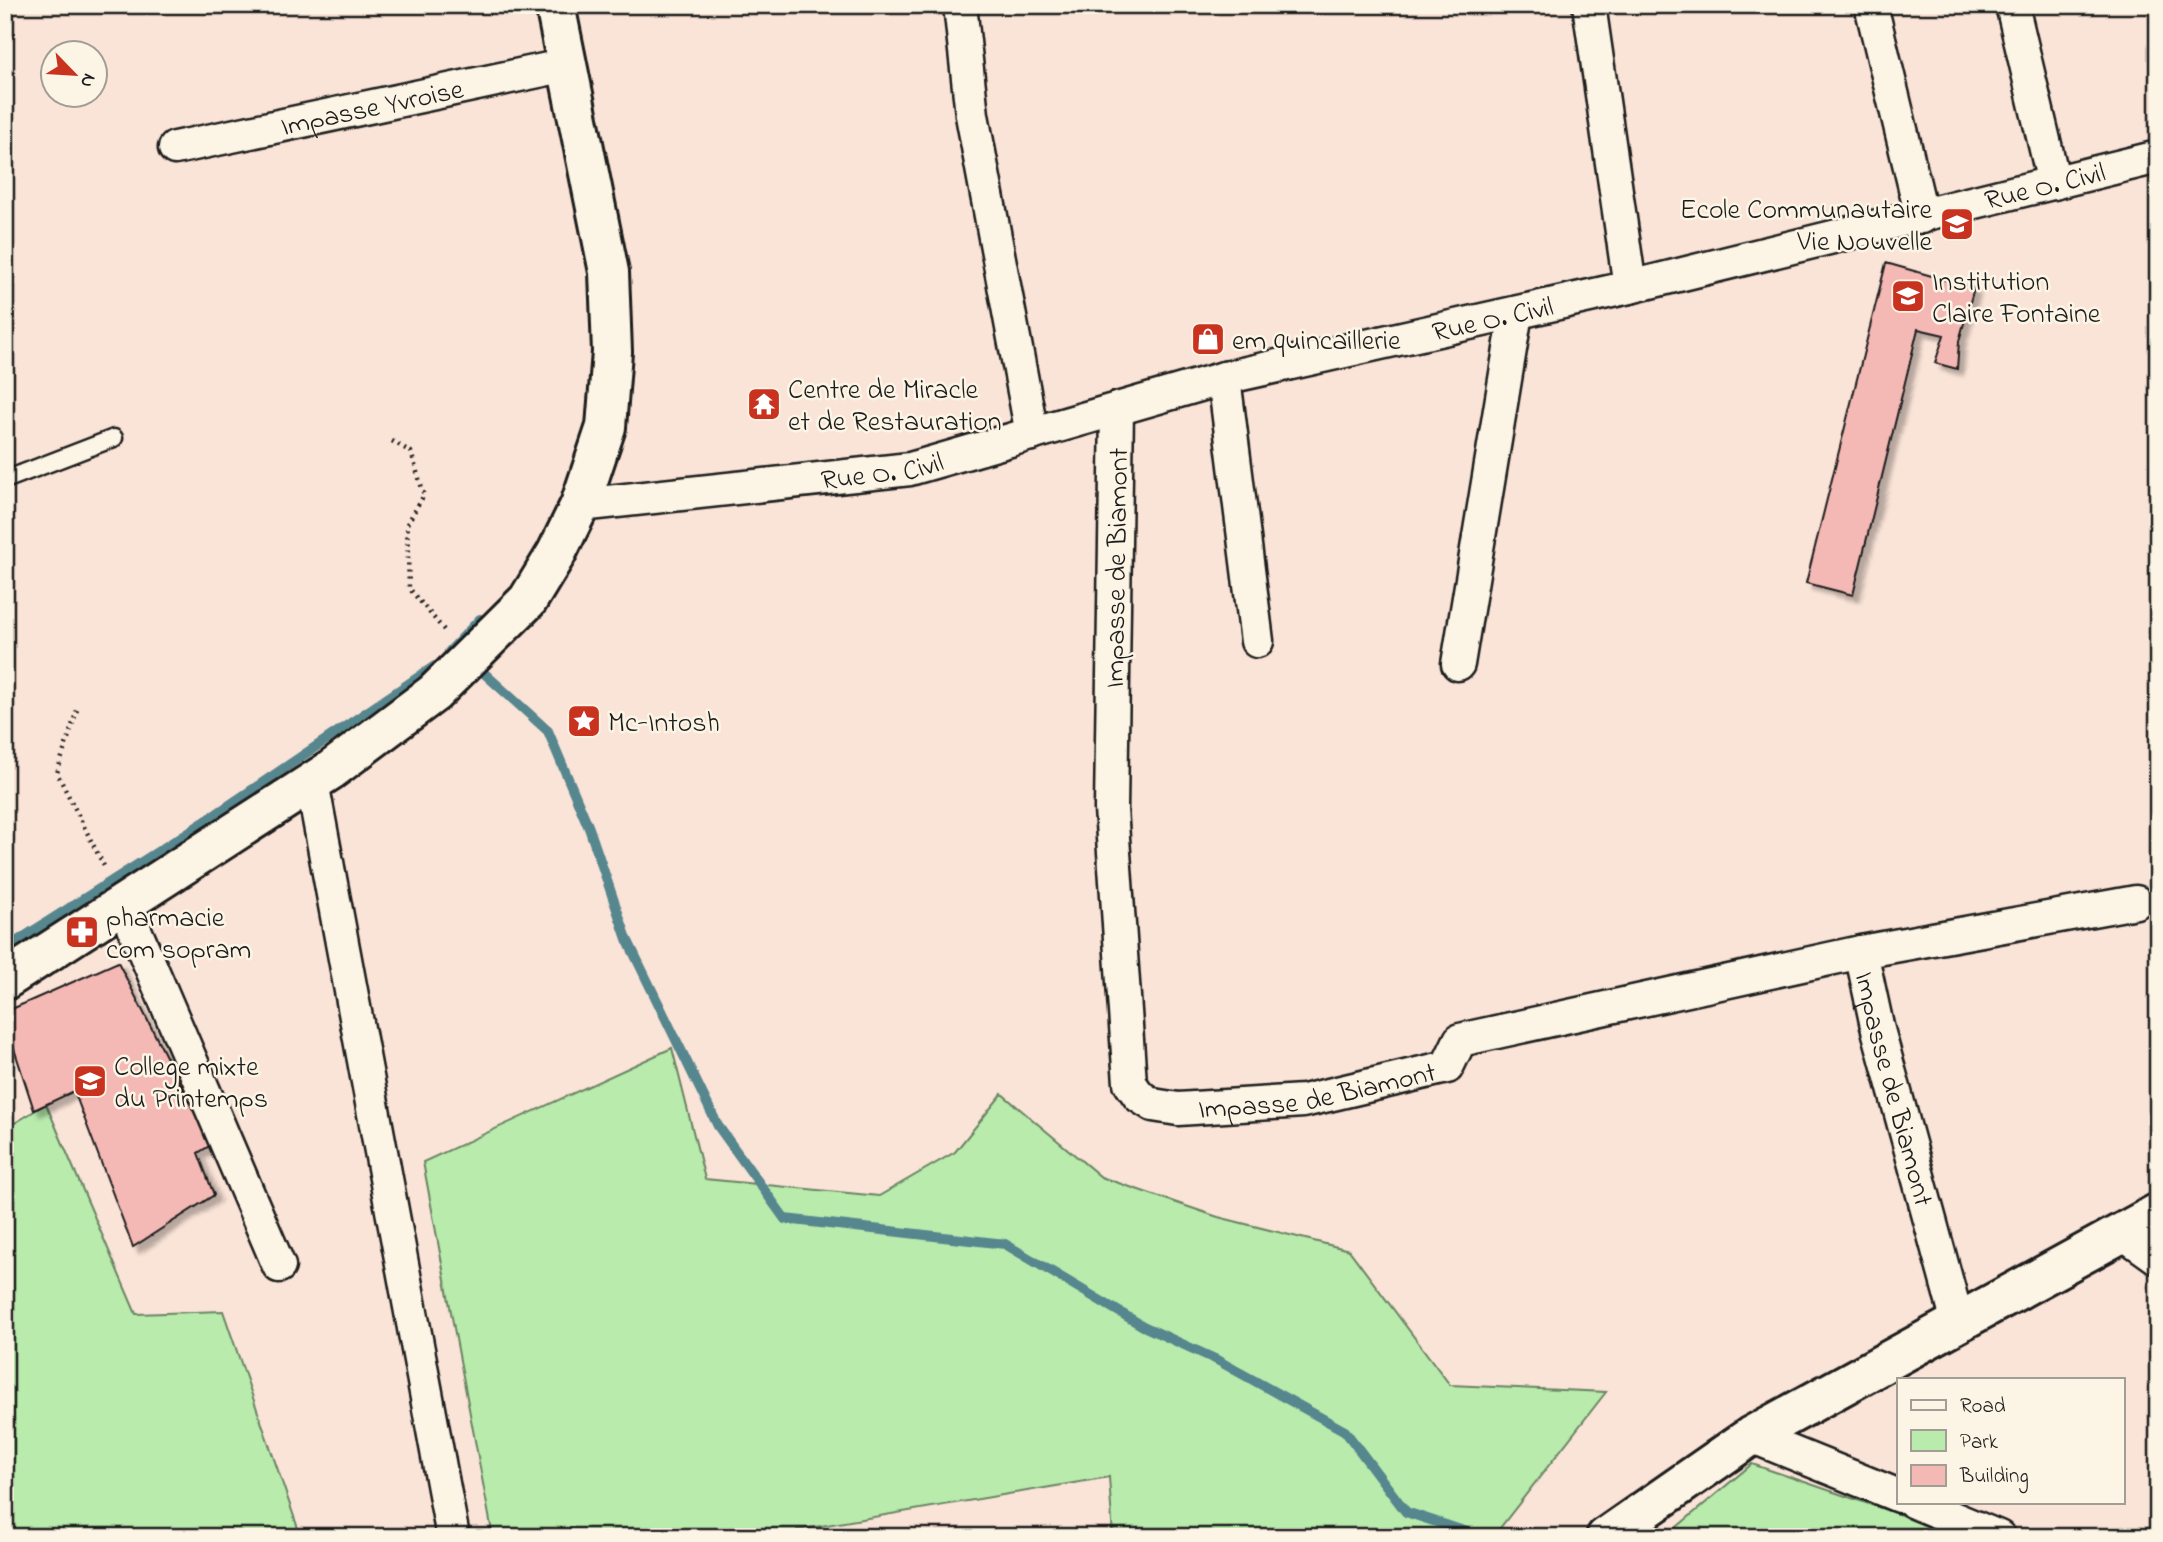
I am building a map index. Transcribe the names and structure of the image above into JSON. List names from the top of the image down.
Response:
{
  "streets": {
    "street": ["Impasse Yvroise", "Rue O. Civil", "Impasse de Biamont"]
  },
  "crossings": [
    ["Rue O. Civil", "Impasse de Biamont"]
  ],
  "places": {
    "school or university": ["Ecole Communautaire Vie Nouvelle", "Institution Claire Fontaine", "College mixte du Printemps"],
    "shop": ["em quincaillerie"],
    "temple": ["Centre de Miracle et de Restauration"],
    "place": ["Mc-Intosh"],
    "pharmacy": ["pharmacie com sopram"]
  },
  "legend": ["Road", "Park", "Building"],
  "north": "bottom right"
}
